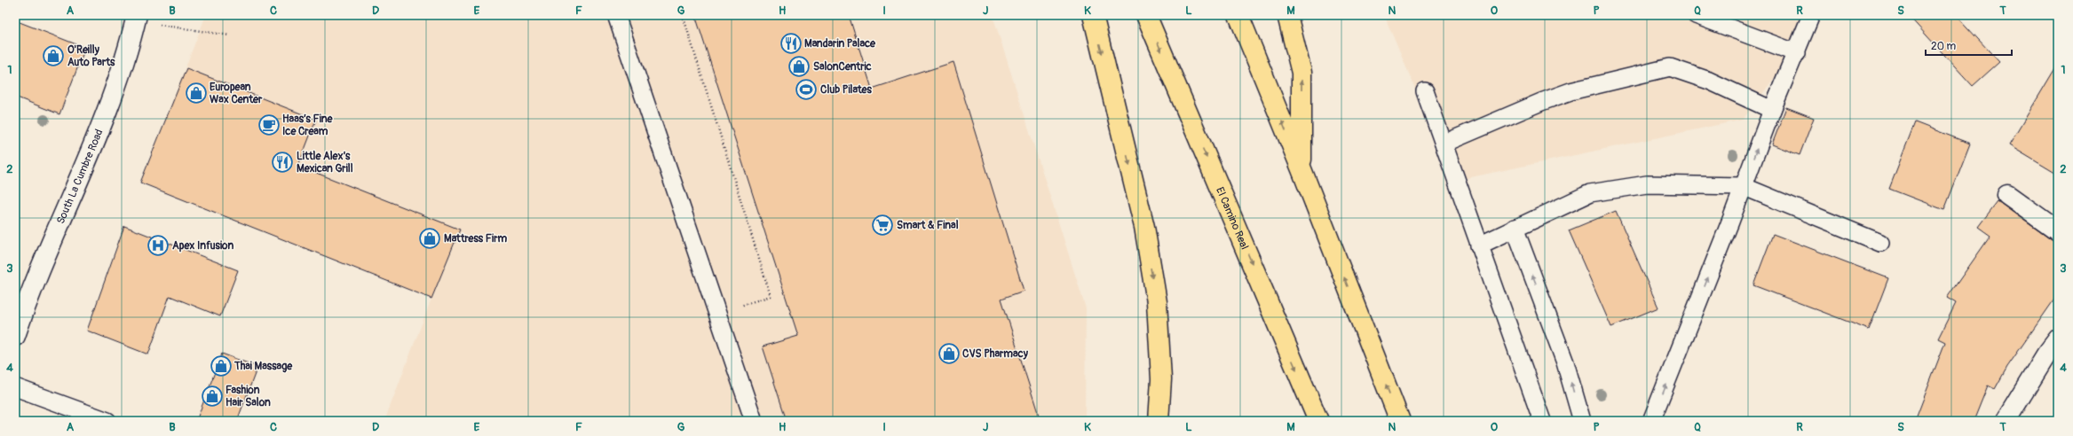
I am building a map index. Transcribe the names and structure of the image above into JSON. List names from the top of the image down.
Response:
{
  "streets": {
    "highway": ["El Camino Real"],
    "main road": ["South La Cumbre Road"]
  },
  "places": {
    "restaurant": ["Mandarin Palace", "Little Alex’s Mexican Grill"],
    "shop": [
      "O'Reilly Auto Parts",
      "SalonCentric",
      "European Wax Center",
      "Mattress Firm",
      "CVS Pharmacy",
      "Thai Massage",
      "Fashion Hair Salon"
    ],
    "sports": ["Club Pilates"],
    "cafe": ["Haas’s Fine Ice Cream"],
    "supermarket": ["Smart & Final"],
    "hospital": ["Apex Infusion"]
  },
  "scale_bar": "20 m",
  "grid": {
    "columns": [
      "A",
      "B",
      "C",
      "D",
      "E",
      "F",
      "G",
      "H",
      "I",
      "J",
      "K",
      "L",
      "M",
      "N",
      "O",
      "P",
      "Q",
      "R",
      "S",
      "T"
    ],
    "rows": [
      "1",
      "2",
      "3",
      "4"
    ]
  }
}
